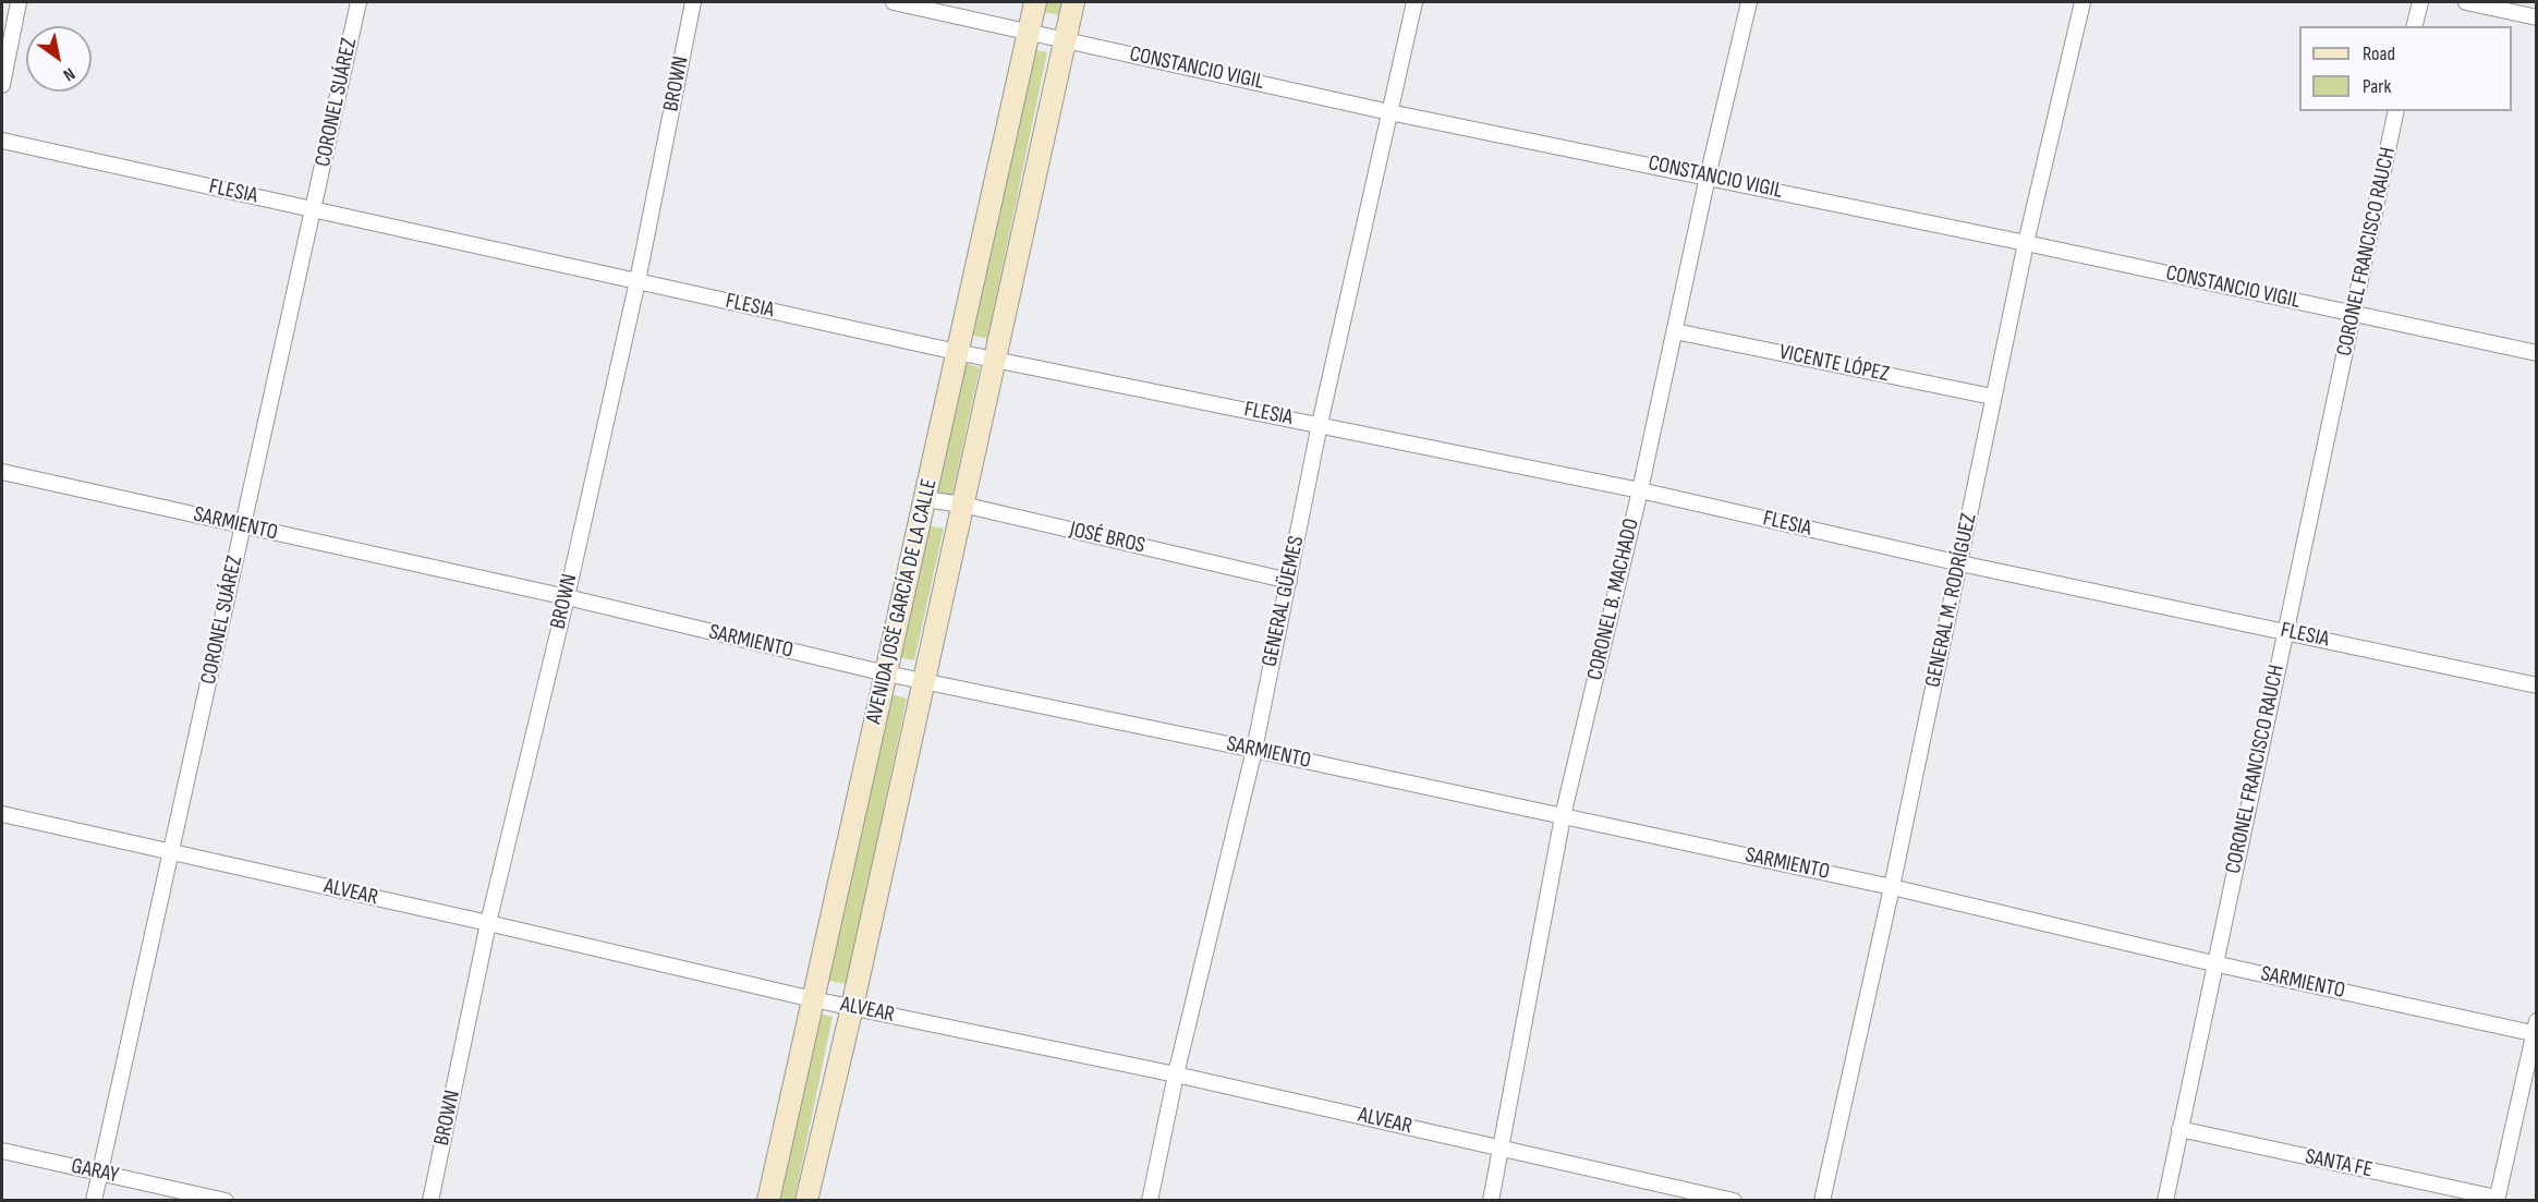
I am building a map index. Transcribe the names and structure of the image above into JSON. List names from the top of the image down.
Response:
{
  "streets": {
    "main road": ["AVENIDA JOSÉ GARCÍA DE LA CALLE"],
    "street": [
      "CONSTANCIO VIGIL",
      "BROWN",
      "CORONEL SUÁREZ",
      "FLESIA",
      "CORONEL FRANCISCO RAUCH",
      "VICENTE LÓPEZ",
      "SARMIENTO",
      "JOSÉ BROS",
      "CORONEL B. MACHADO",
      "GENERAL M. RODRÍGUEZ",
      "GENERAL GÜEMES",
      "ALVEAR",
      "SANTA FE",
      "GARAY"
    ]
  },
  "crossings": [
    ["CONSTANCIO VIGIL", "CORONEL FRANCISCO RAUCH"],
    ["CONSTANCIO VIGIL", "CORONEL B. MACHADO"],
    ["CONSTANCIO VIGIL", "GENERAL M. RODRÍGUEZ"],
    ["CONSTANCIO VIGIL", "AVENIDA JOSÉ GARCÍA DE LA CALLE"],
    ["CONSTANCIO VIGIL", "GENERAL GÜEMES"],
    ["BROWN", "FLESIA"],
    ["BROWN", "SARMIENTO"],
    ["BROWN", "ALVEAR"],
    ["CORONEL SUÁREZ", "FLESIA"],
    ["CORONEL SUÁREZ", "SARMIENTO"],
    ["CORONEL SUÁREZ", "ALVEAR"],
    ["CORONEL SUÁREZ", "GARAY"],
    ["FLESIA", "CORONEL FRANCISCO RAUCH"],
    ["FLESIA", "CORONEL B. MACHADO"],
    ["FLESIA", "GENERAL M. RODRÍGUEZ"],
    ["FLESIA", "AVENIDA JOSÉ GARCÍA DE LA CALLE"],
    ["FLESIA", "GENERAL GÜEMES"],
    ["CORONEL FRANCISCO RAUCH", "SARMIENTO"],
    ["CORONEL FRANCISCO RAUCH", "SANTA FE"],
    ["VICENTE LÓPEZ", "CORONEL B. MACHADO"],
    ["VICENTE LÓPEZ", "GENERAL M. RODRÍGUEZ"],
    ["SARMIENTO", "CORONEL B. MACHADO"],
    ["SARMIENTO", "GENERAL M. RODRÍGUEZ"],
    ["SARMIENTO", "AVENIDA JOSÉ GARCÍA DE LA CALLE"],
    ["SARMIENTO", "GENERAL GÜEMES"],
    ["JOSÉ BROS", "AVENIDA JOSÉ GARCÍA DE LA CALLE"],
    ["JOSÉ BROS", "GENERAL GÜEMES"],
    ["CORONEL B. MACHADO", "ALVEAR"],
    ["AVENIDA JOSÉ GARCÍA DE LA CALLE", "ALVEAR"],
    ["GENERAL GÜEMES", "ALVEAR"]
  ],
  "legend": ["Road", "Park"],
  "north": "bottom right"
}
